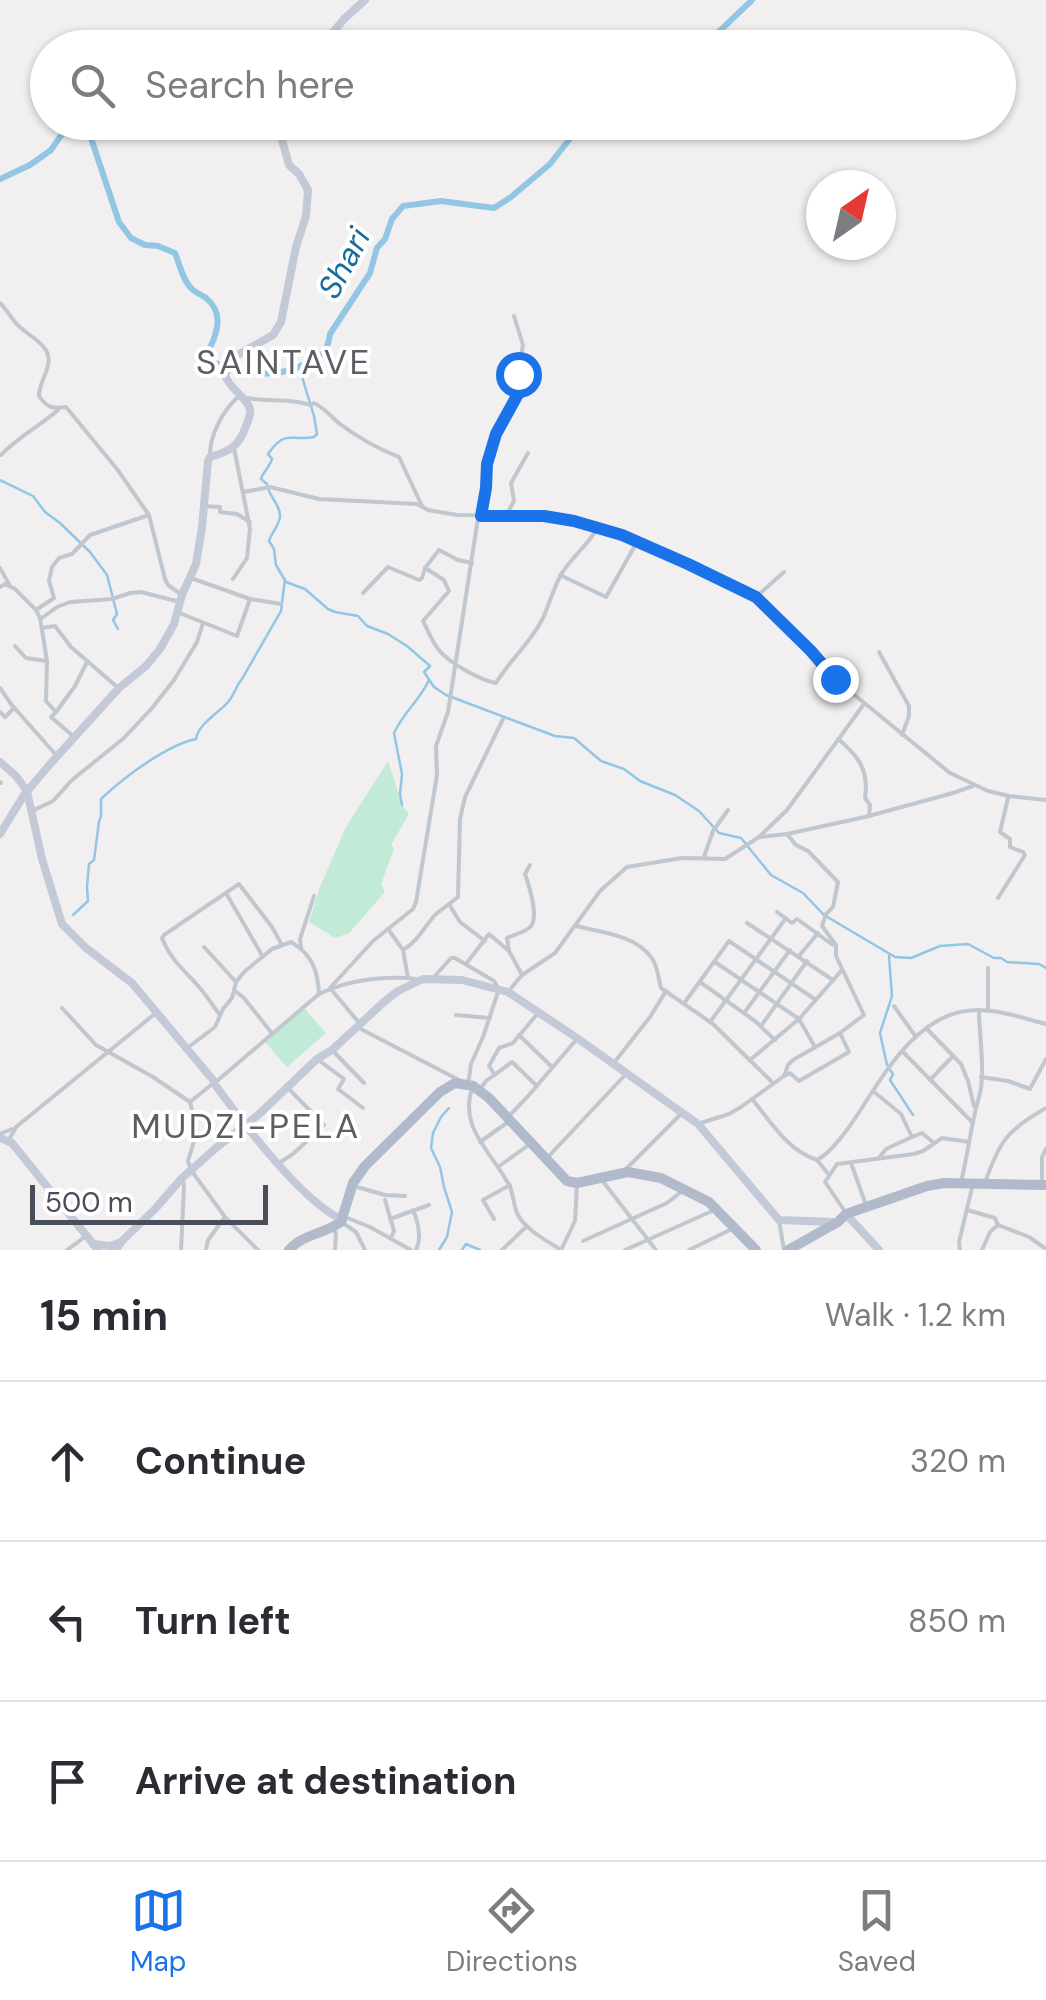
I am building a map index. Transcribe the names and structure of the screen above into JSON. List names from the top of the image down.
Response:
{
  "districts": ["SAINTAVE", "MUDZI-PELA"],
  "water": ["Shari"],
  "scale_bar": "500 m",
  "north": "top right",
  "page": {
    "search": "Search here",
    "scale": "500 m",
    "heading": ["15 min", "Walk · 1.2 km"],
    "list": [
      ["Continue", "320 m"],
      ["Turn left", "850 m"],
      "Arrive at destination"
    ],
    "nav": ["Map", "Directions", "Saved"]
  }
}
